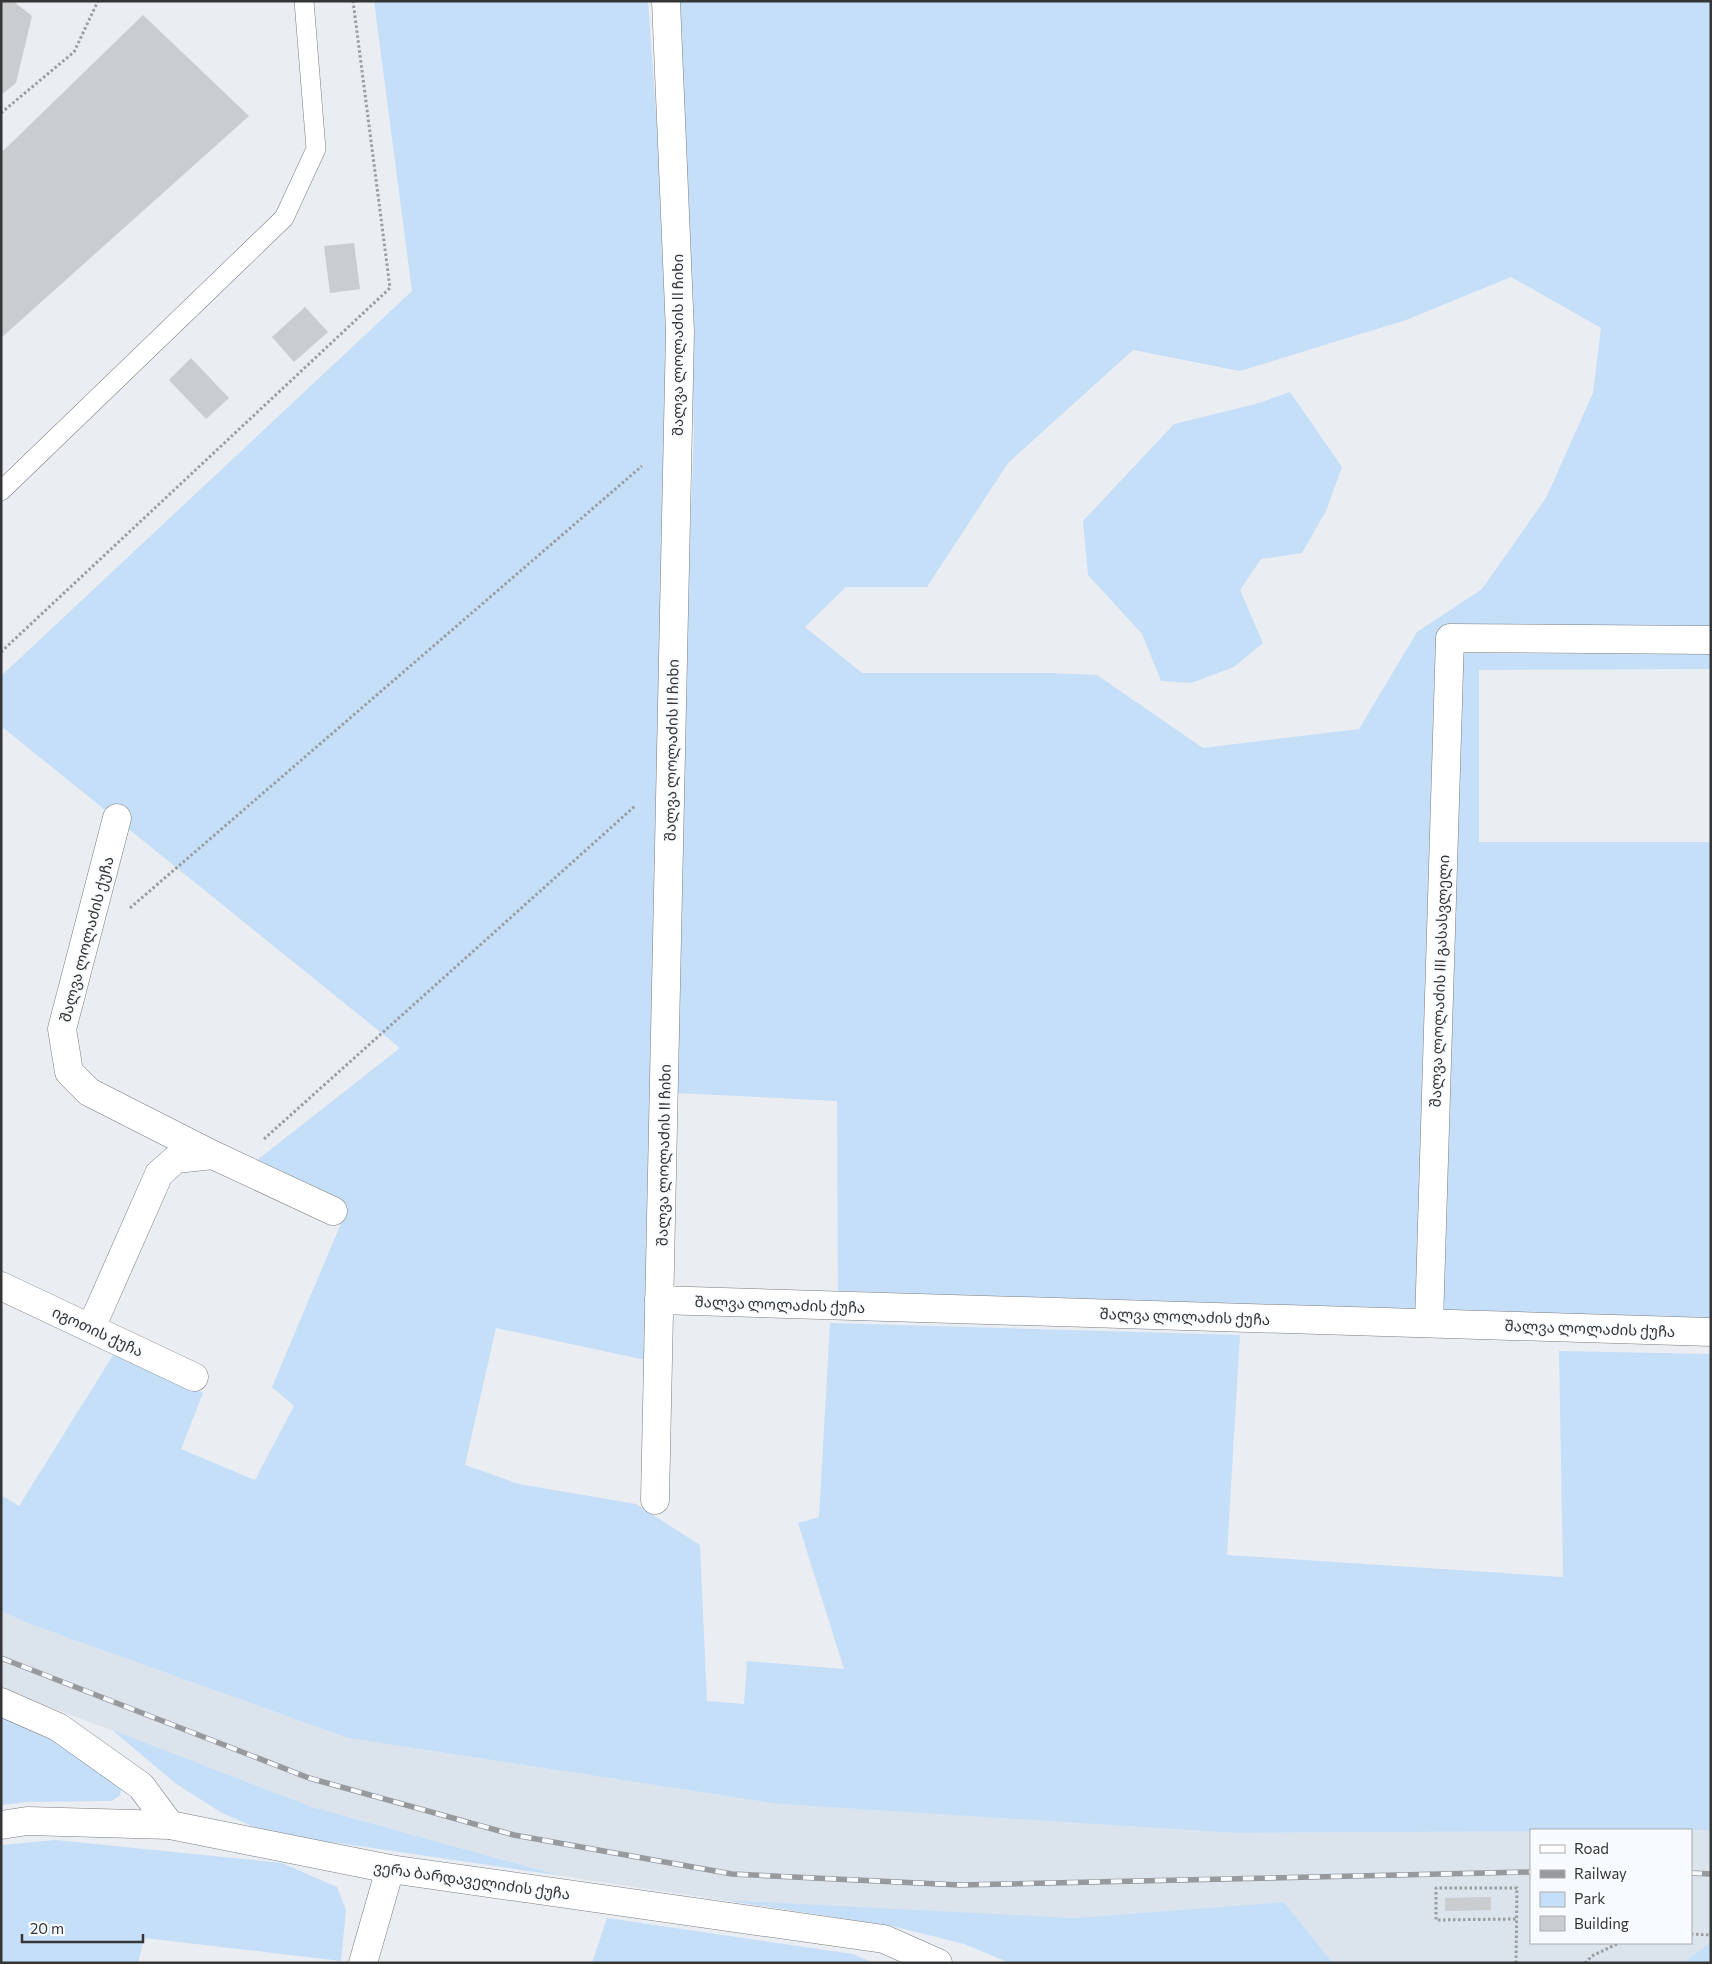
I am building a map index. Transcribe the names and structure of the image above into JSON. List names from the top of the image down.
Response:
{
  "streets": {
    "street": [
      "შალვა ლოლაძის II ჩიხი",
      "შალვა ლოლაძის ქუჩა",
      "შალვა ლოლაძის III გასასვლელი",
      "იგოთის ქუჩა",
      "ვერა ბარდაველიძის ქუჩა"
    ]
  },
  "crossings": [
    ["შალვა ლოლაძის II ჩიხი", "შალვა ლოლაძის ქუჩა"],
    ["შალვა ლოლაძის ქუჩა", "შალვა ლოლაძის III გასასვლელი"],
    ["შალვა ლოლაძის ქუჩა", "იგოთის ქუჩა"]
  ],
  "legend": [
    "Road",
    "Railway",
    "Park",
    "Building"
  ],
  "scale_bar": "20 m"
}
